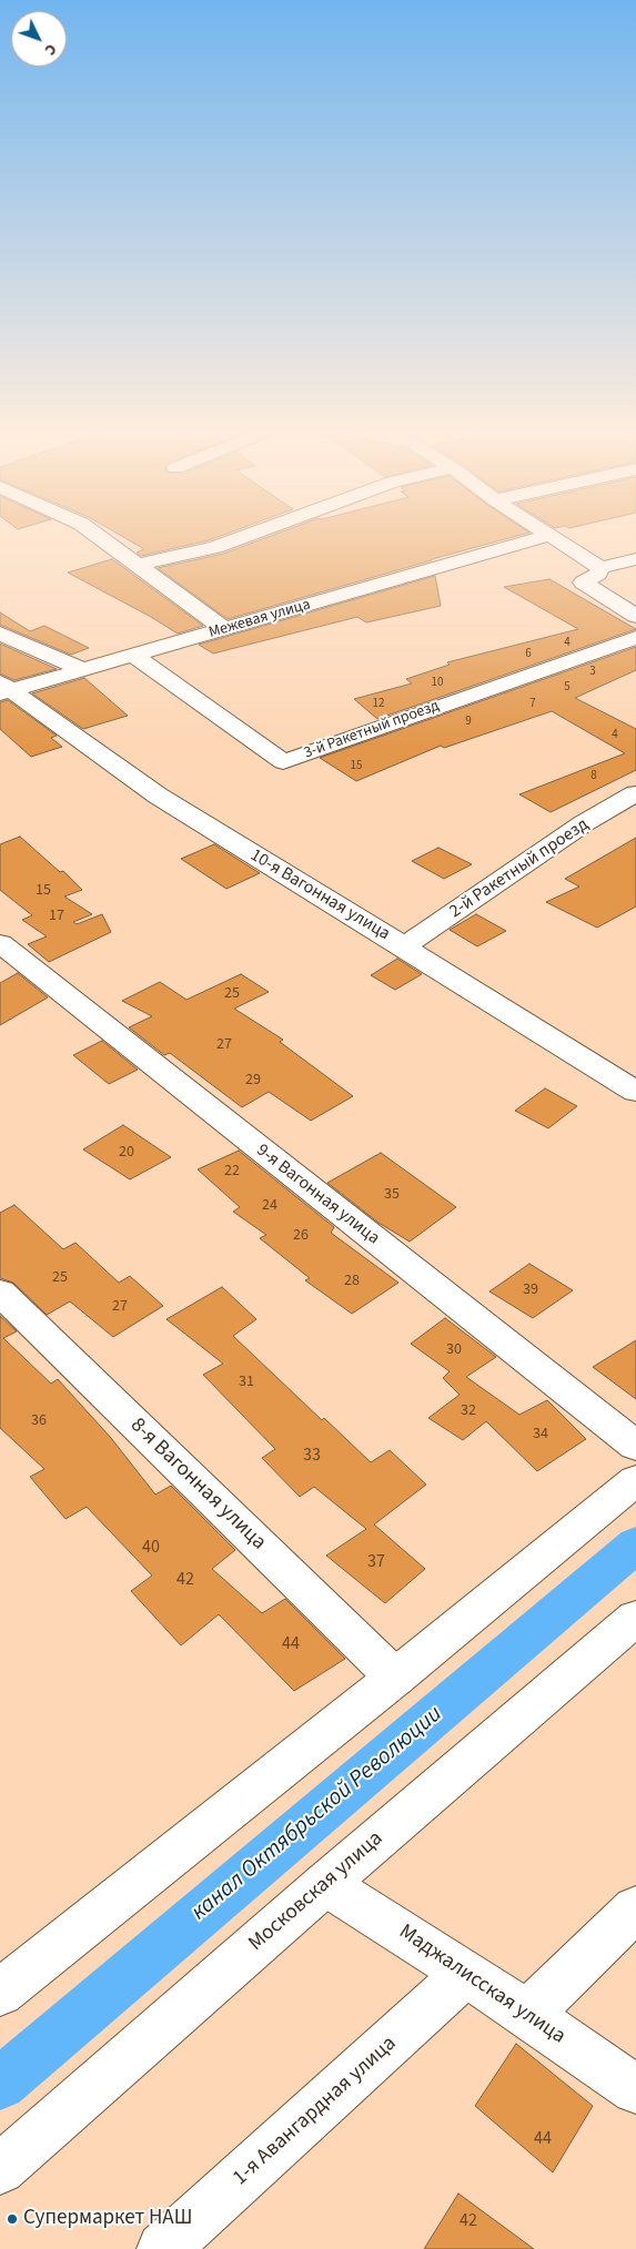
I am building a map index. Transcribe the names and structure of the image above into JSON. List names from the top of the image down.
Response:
{
  "streets": {
    "street": [
      "Межевая улица",
      "3-й Ракетный проезд",
      "2-й Ракетный проезд",
      "10-я Вагонная улица",
      "9-я Вагонная улица",
      "8-я Вагонная улица",
      "Московская улица",
      "Маджалисская улица",
      "1-я Авангардная улица"
    ]
  },
  "crossings": [
    ["Межевая улица", "3-й Ракетный проезд"],
    ["Межевая улица", "10-я Вагонная улица"],
    ["2-й Ракетный проезд", "10-я Вагонная улица"],
    ["Московская улица", "Маджалисская улица"],
    ["Маджалисская улица", "1-я Авангардная улица"]
  ],
  "water": ["канал Октябрьской Революции"],
  "places": ["Супермаркет НАШ"],
  "house_numbers": [
    "4",
    "6",
    "3",
    "10",
    "5",
    "12",
    "7",
    "9",
    "4",
    "15",
    "8",
    "15",
    "17",
    "25",
    "27",
    "29",
    "20",
    "22",
    "35",
    "24",
    "26",
    "25",
    "28",
    "39",
    "27",
    "30",
    "31",
    "32",
    "36",
    "34",
    "33",
    "40",
    "37",
    "42",
    "44",
    "44",
    "42"
  ],
  "north": "bottom right"
}
